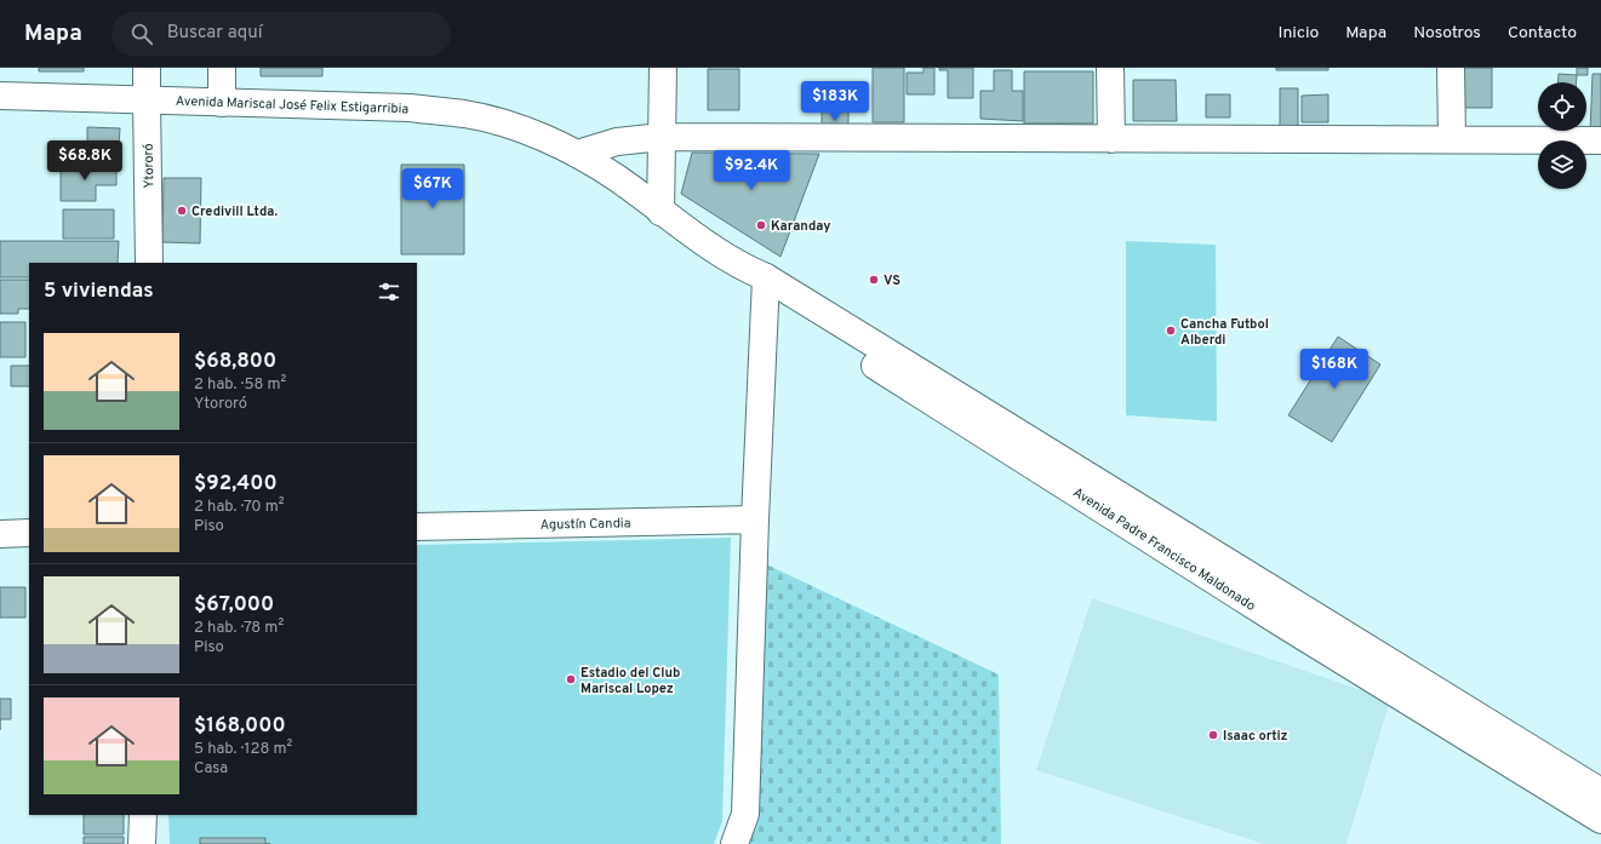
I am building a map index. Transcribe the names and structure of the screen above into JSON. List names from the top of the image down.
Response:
{
  "streets": {
    "main road": [
      "Avenida Mariscal José Felix Estigarribia",
      "Ytororó",
      "Agustín Candia",
      "Avenida Padre Francisco Maldonado"
    ]
  },
  "crossings": [
    ["Avenida Mariscal José Felix Estigarribia", "Ytororó"],
    ["Avenida Mariscal José Felix Estigarribia", "Avenida Padre Francisco Maldonado"]
  ],
  "places": [
    "Credivill Ltda.",
    "Karanday",
    "VS",
    "Cancha Futbol Alberdi",
    "Estadio del Club Mariscal Lopez",
    "Isaac ortiz"
  ],
  "page": {
    "header": "Mapa",
    "search": "Buscar aquí",
    "nav": [
      "Inicio",
      "Mapa",
      "Nosotros",
      "Contacto"
    ],
    "price": [
      "$183K",
      "$68.8K",
      "$92.4K",
      "$67K",
      "$168K"
    ],
    "heading": "5 viviendas",
    "list": [
      {
        "name": "$68,800",
        "note": "2 hab. · 58 m² · Ytororó"
      },
      {
        "name": "$92,400",
        "note": "2 hab. · 70 m² · Piso"
      },
      {
        "name": "$67,000",
        "note": "2 hab. · 78 m² · Piso"
      },
      {
        "name": "$168,000",
        "note": "5 hab. · 128 m² · Casa"
      }
    ]
  }
}
